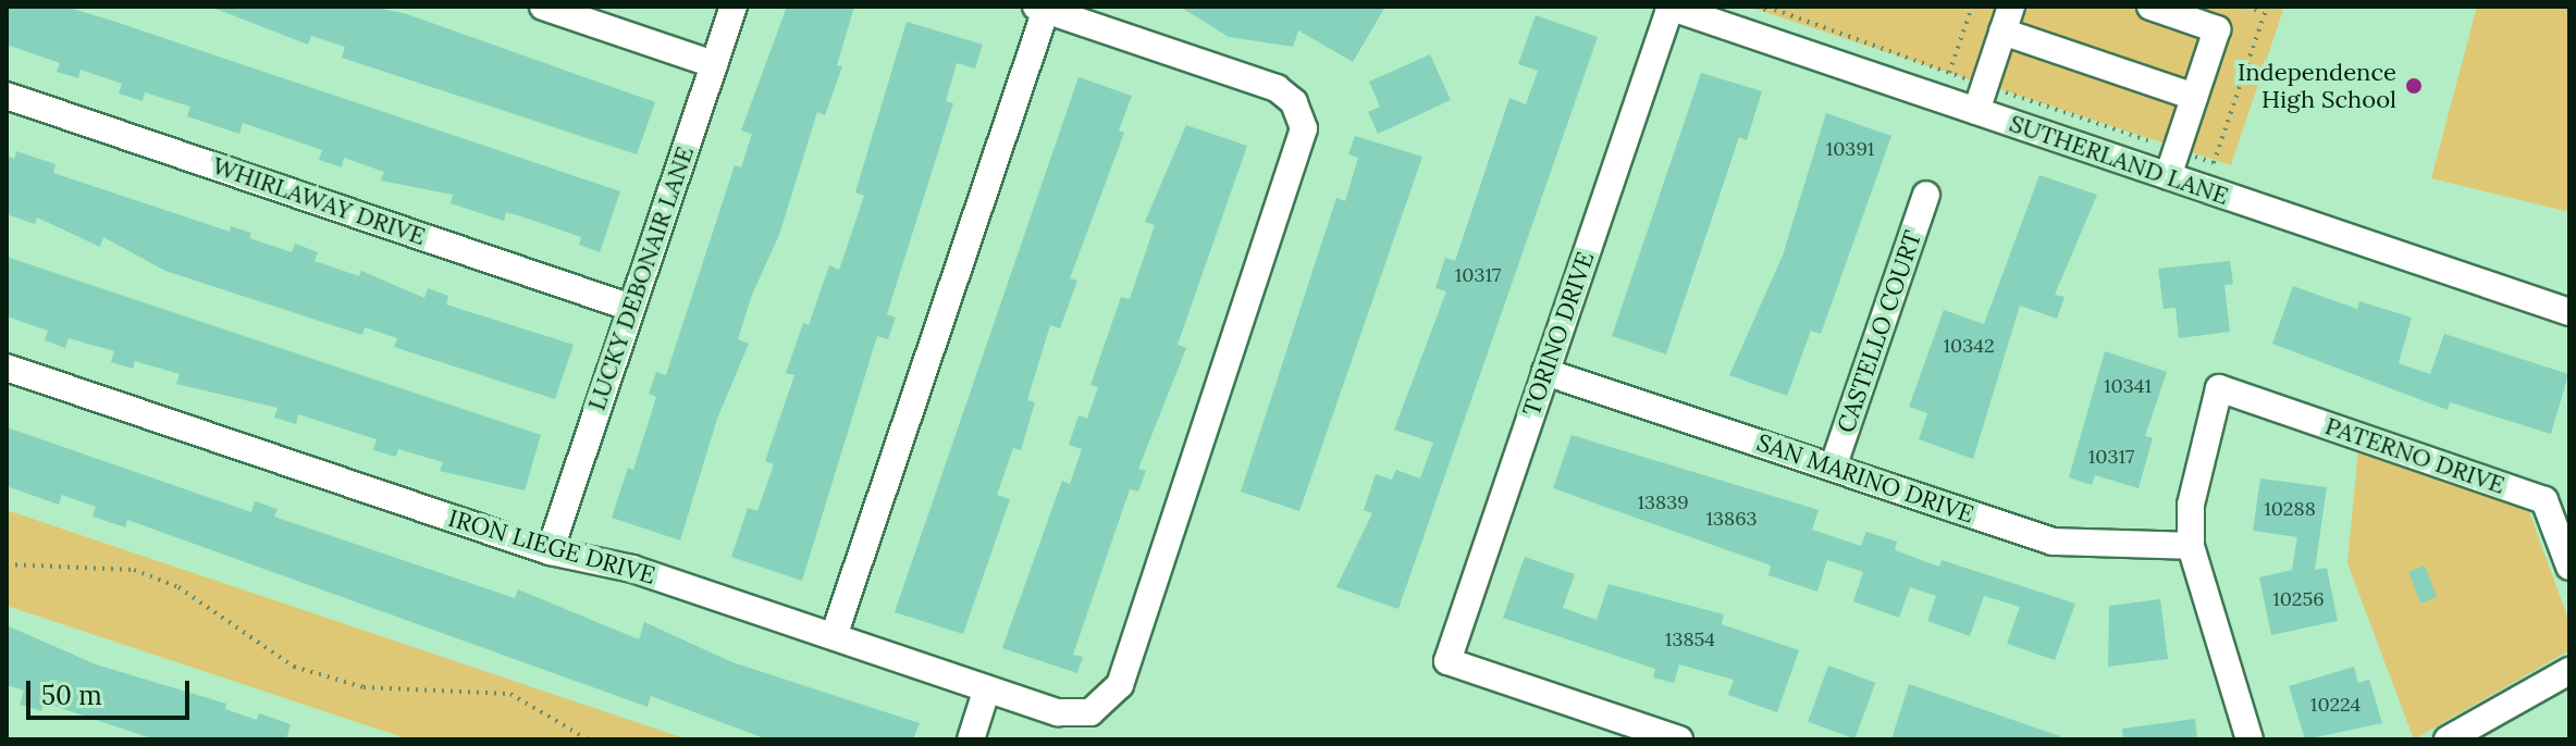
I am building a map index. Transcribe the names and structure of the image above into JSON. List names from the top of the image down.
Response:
{
  "streets": {
    "street": [
      "SUTHERLAND LANE",
      "WHIRLAWAY DRIVE",
      "LUCKY DEBONAIR LANE",
      "CASTELLO COURT",
      "TORINO DRIVE",
      "PATERNO DRIVE",
      "SAN MARINO DRIVE",
      "IRON LIEGE DRIVE"
    ]
  },
  "crossings": [
    ["SUTHERLAND LANE", "TORINO DRIVE"],
    ["WHIRLAWAY DRIVE", "LUCKY DEBONAIR LANE"],
    ["LUCKY DEBONAIR LANE", "IRON LIEGE DRIVE"],
    ["CASTELLO COURT", "SAN MARINO DRIVE"],
    ["TORINO DRIVE", "SAN MARINO DRIVE"],
    ["PATERNO DRIVE", "SAN MARINO DRIVE"]
  ],
  "places": ["Independence High School"],
  "house_numbers": [
    "10391",
    "10317",
    "10342",
    "10341",
    "10317",
    "13839",
    "10288",
    "13863",
    "10256",
    "13854",
    "10224"
  ],
  "scale_bar": "50 m"
}
